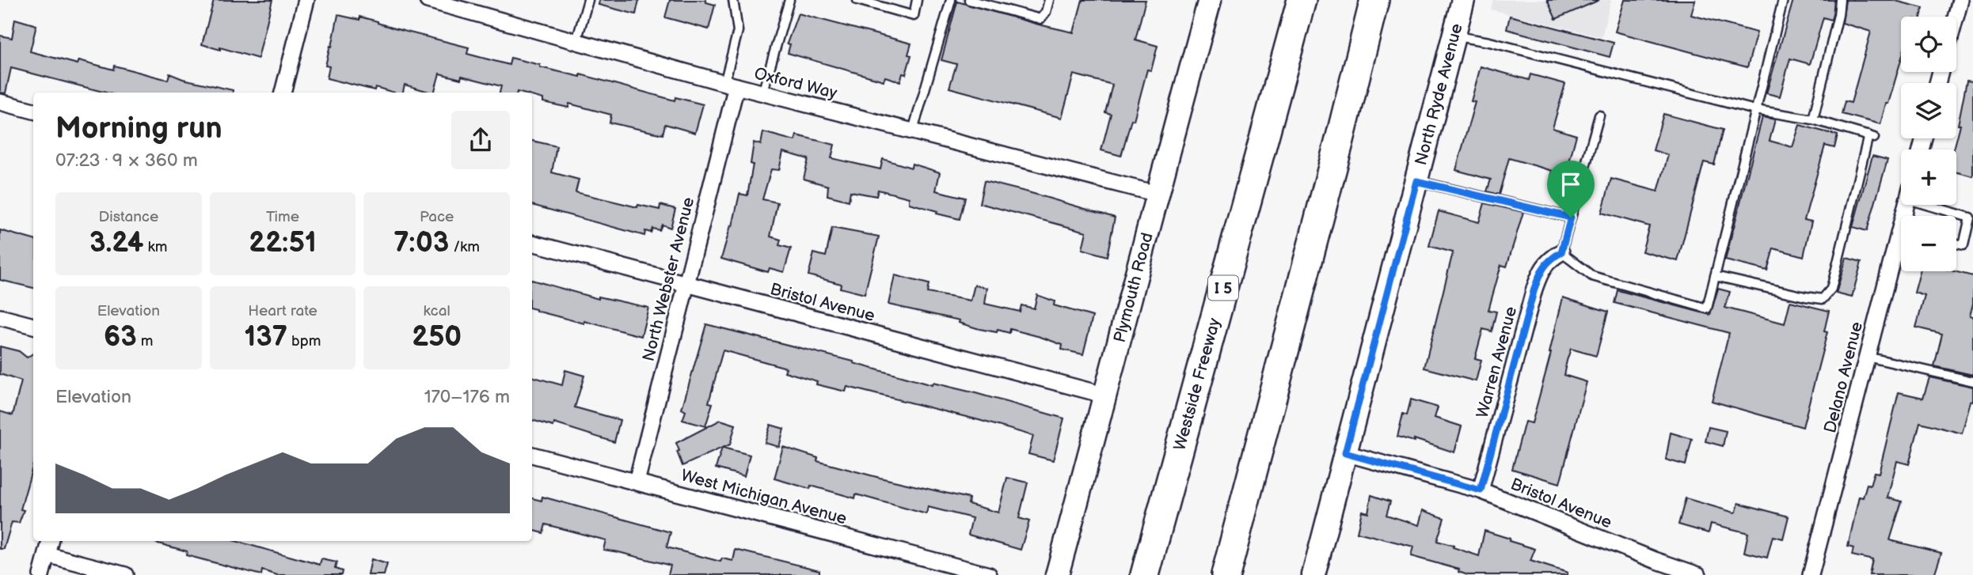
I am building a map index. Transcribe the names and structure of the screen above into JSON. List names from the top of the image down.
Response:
{
  "streets": {
    "highway": ["I 5", "Westside Freeway"],
    "street": [
      "Oxford Way",
      "North Ryde Avenue",
      "North Webster Avenue",
      "Plymouth Road",
      "Bristol Avenue",
      "Warren Avenue",
      "Delano Avenue",
      "West Michigan Avenue"
    ]
  },
  "crossings": [
    ["Oxford Way", "North Webster Avenue"],
    ["Oxford Way", "Plymouth Road"],
    ["North Ryde Avenue", "Bristol Avenue"],
    ["North Webster Avenue", "Bristol Avenue"],
    ["North Webster Avenue", "West Michigan Avenue"],
    ["Plymouth Road", "Bristol Avenue"],
    ["Bristol Avenue", "Warren Avenue"]
  ],
  "page": {
    "map_buttons": ["+", "−"],
    "heading": ["Morning run", "07:23 · 9 × 360 m"],
    "stats": [
      ["Distance", "3.24 km"],
      ["Time", "22:51"],
      ["Pace", "7:03 /km"],
      ["Elevation", "63 m"],
      ["Heart rate", "137 bpm"],
      ["kcal", "250"]
    ],
    "chart": ["Elevation", "170–176 m"]
  }
}
